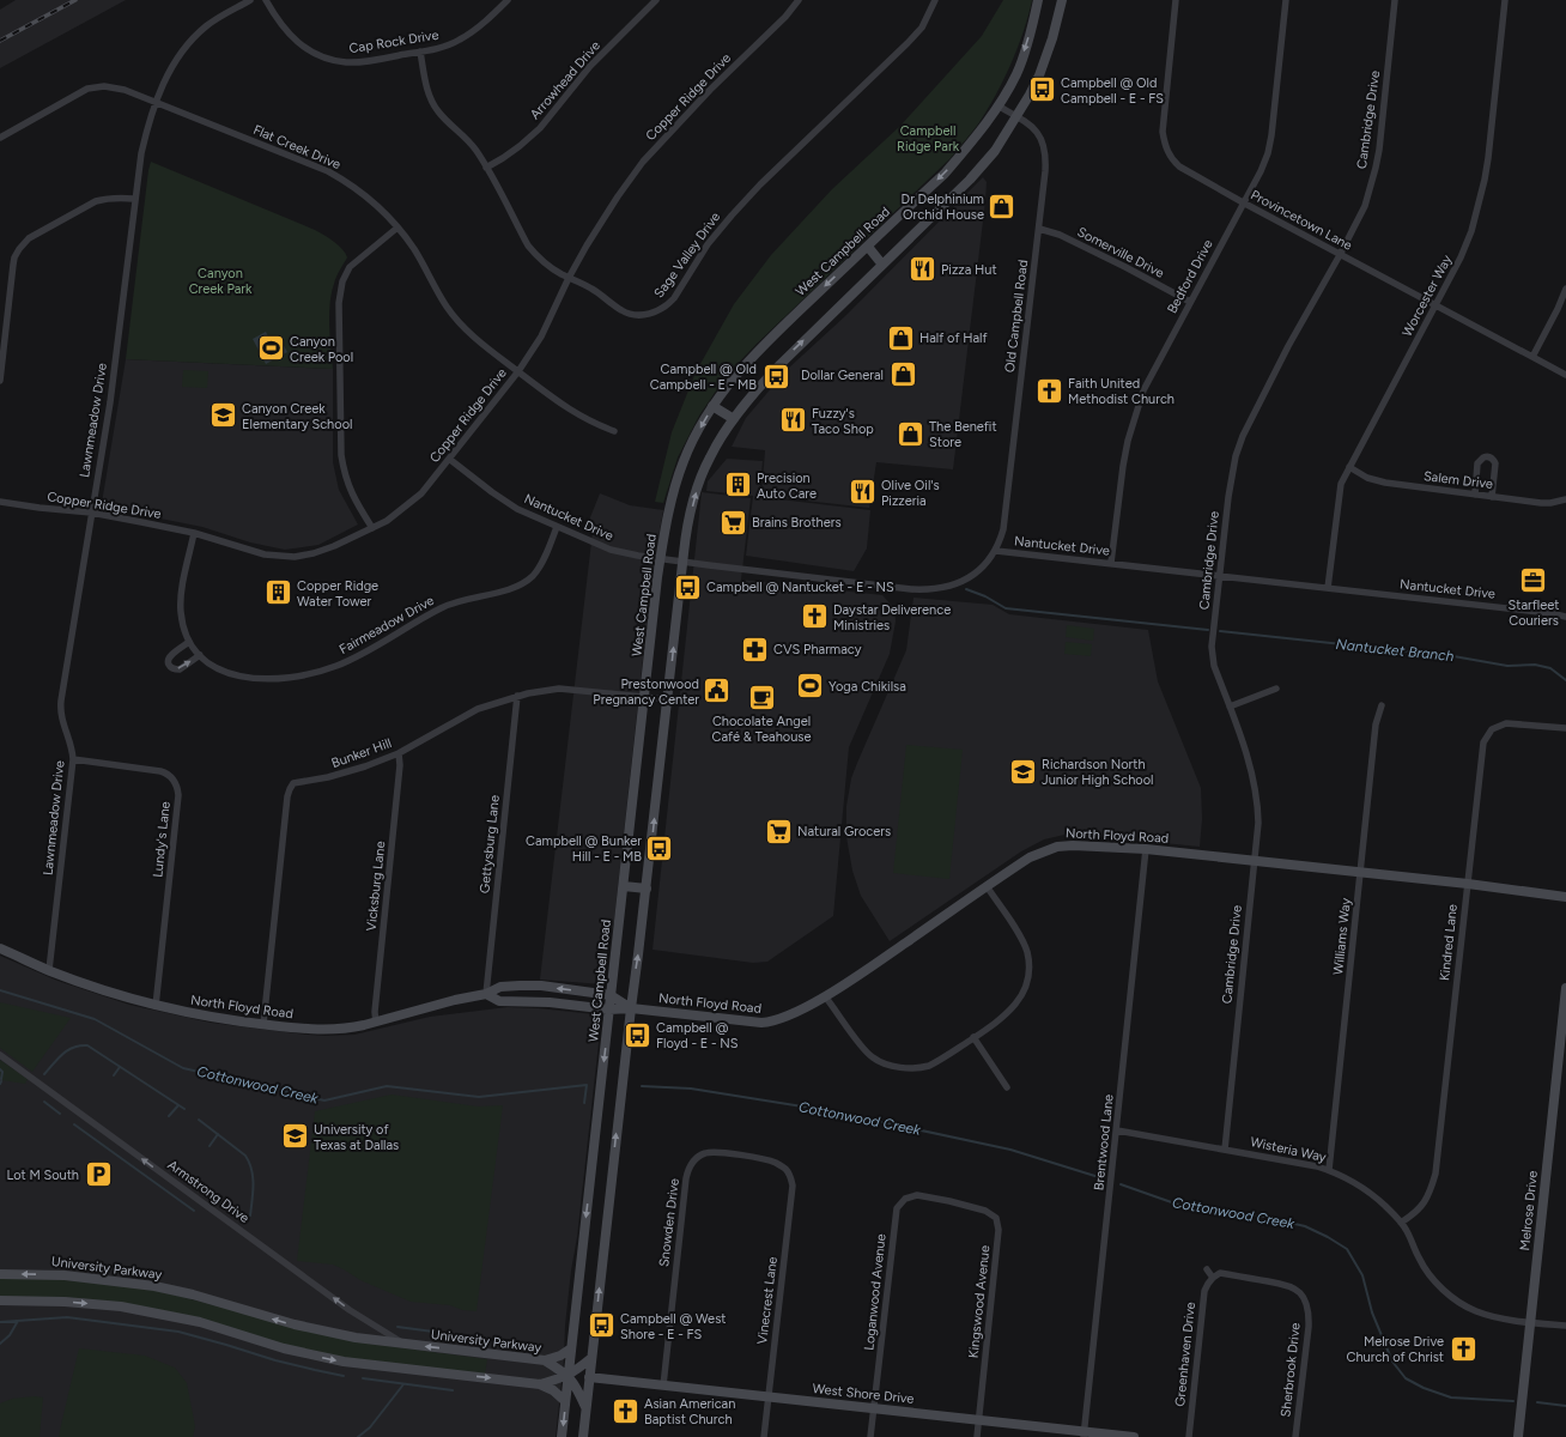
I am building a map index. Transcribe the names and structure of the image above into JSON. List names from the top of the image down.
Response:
{
  "streets": {
    "street": [
      "Cap Rock Drive",
      "Arrowhead Drive",
      "Copper Ridge Drive",
      "Cambridge Drive",
      "Flat Creek Drive",
      "Provincetown Lane",
      "West Campbell Road",
      "Somerville Drive",
      "Sage Valley Drive",
      "Bedford Drive",
      "Worcester Way",
      "Old Campbell Road",
      "Lawnmeadow Drive",
      "Salem Drive",
      "Nantucket Drive",
      "Fairmeadow Drive",
      "Bunker Hill",
      "North Floyd Road",
      "Lundy's Lane",
      "Gettysburg Lane",
      "Vicksburg Lane",
      "Williams Way",
      "Kindred Lane",
      "Brentwood Lane",
      "Wisteria Way",
      "Armstrong Drive",
      "Melrose Drive",
      "Snowden Drive",
      "University Parkway",
      "Loganwood Avenue",
      "Vinecrest Lane",
      "Kingswood Avenue",
      "Greenhaven Drive",
      "Sherbrook Drive",
      "West Shore Drive"
    ]
  },
  "crossings": [
    ["Cap Rock Drive", "Sage Valley Drive"],
    ["Arrowhead Drive", "Sage Valley Drive"],
    ["Copper Ridge Drive", "Flat Creek Drive"],
    ["Copper Ridge Drive", "Sage Valley Drive"],
    ["Copper Ridge Drive", "Lawnmeadow Drive"],
    ["Copper Ridge Drive", "Nantucket Drive"],
    ["Copper Ridge Drive", "Fairmeadow Drive"],
    ["Cambridge Drive", "Provincetown Lane"],
    ["Cambridge Drive", "Nantucket Drive"],
    ["Cambridge Drive", "North Floyd Road"],
    ["Cambridge Drive", "Wisteria Way"],
    ["Flat Creek Drive", "Lawnmeadow Drive"],
    ["Provincetown Lane", "Bedford Drive"],
    ["Provincetown Lane", "Worcester Way"],
    ["West Campbell Road", "Old Campbell Road"],
    ["West Campbell Road", "Nantucket Drive"],
    ["West Campbell Road", "Bunker Hill"],
    ["West Campbell Road", "North Floyd Road"],
    ["West Campbell Road", "University Parkway"],
    ["Somerville Drive", "Bedford Drive"],
    ["Somerville Drive", "Old Campbell Road"],
    ["Bedford Drive", "Nantucket Drive"],
    ["Worcester Way", "Salem Drive"],
    ["Worcester Way", "Nantucket Drive"],
    ["Old Campbell Road", "Nantucket Drive"],
    ["Lawnmeadow Drive", "North Floyd Road"],
    ["Lawnmeadow Drive", "Lundy's Lane"],
    ["Nantucket Drive", "Fairmeadow Drive"],
    ["Bunker Hill", "North Floyd Road"],
    ["Bunker Hill", "Gettysburg Lane"],
    ["Bunker Hill", "Vicksburg Lane"],
    ["North Floyd Road", "Lundy's Lane"],
    ["North Floyd Road", "Gettysburg Lane"],
    ["North Floyd Road", "Vicksburg Lane"],
    ["North Floyd Road", "Williams Way"],
    ["North Floyd Road", "Kindred Lane"],
    ["North Floyd Road", "Brentwood Lane"],
    ["Williams Way", "Wisteria Way"],
    ["Kindred Lane", "Wisteria Way"],
    ["Brentwood Lane", "Wisteria Way"],
    ["Brentwood Lane", "West Shore Drive"],
    ["Wisteria Way", "Melrose Drive"],
    ["Armstrong Drive", "University Parkway"],
    ["Snowden Drive", "Vinecrest Lane"],
    ["Snowden Drive", "West Shore Drive"],
    ["Loganwood Avenue", "Kingswood Avenue"],
    ["Loganwood Avenue", "West Shore Drive"],
    ["Vinecrest Lane", "West Shore Drive"],
    ["Kingswood Avenue", "West Shore Drive"],
    ["Greenhaven Drive", "Sherbrook Drive"]
  ],
  "one_way": ["Armstrong Drive"],
  "water": ["Nantucket Branch", "Cottonwood Creek"],
  "parks": ["Campbell Ridge Park", "Canyon Creek Park"],
  "places": {
    "bus stop": [
      "Campbell @ Old Campbell - E - FS",
      "Campbell @ Old Campbell - E - MB",
      "Campbell @ Nantucket - E - NS",
      "Campbell @ Bunker Hill - E - MB",
      "Campbell @ Floyd - E - NS",
      "Campbell @ West Shore - E - FS"
    ],
    "shop": [
      "Dr Delphinium Orchid House",
      "Half of Half",
      "Dollar General",
      "The Benefit Store"
    ],
    "restaurant": ["Pizza Hut", "Fuzzy's Taco Shop", "Olive Oil's Pizzeria"],
    "sports": ["Canyon Creek Pool", "Yoga Chikilsa"],
    "church": [
      "Faith United Methodist Church",
      "Daystar Deliverence Ministries",
      "Melrose Drive Church of Christ",
      "Asian American Baptist Church"
    ],
    "school or university": ["Canyon Creek Elementary School", "Richardson North Junior High School", "University of Texas at Dallas"],
    "building": ["Precision Auto Care", "Copper Ridge Water Tower"],
    "supermarket": ["Brains Brothers", "Natural Grocers"],
    "office": ["Starfleet Couriers"],
    "pharmacy": ["CVS Pharmacy"],
    "public building": ["Prestonwood Pregnancy Center"],
    "cafe": ["Chocolate Angel Café & Teahouse"],
    "parking": ["Lot M South"]
  }
}
